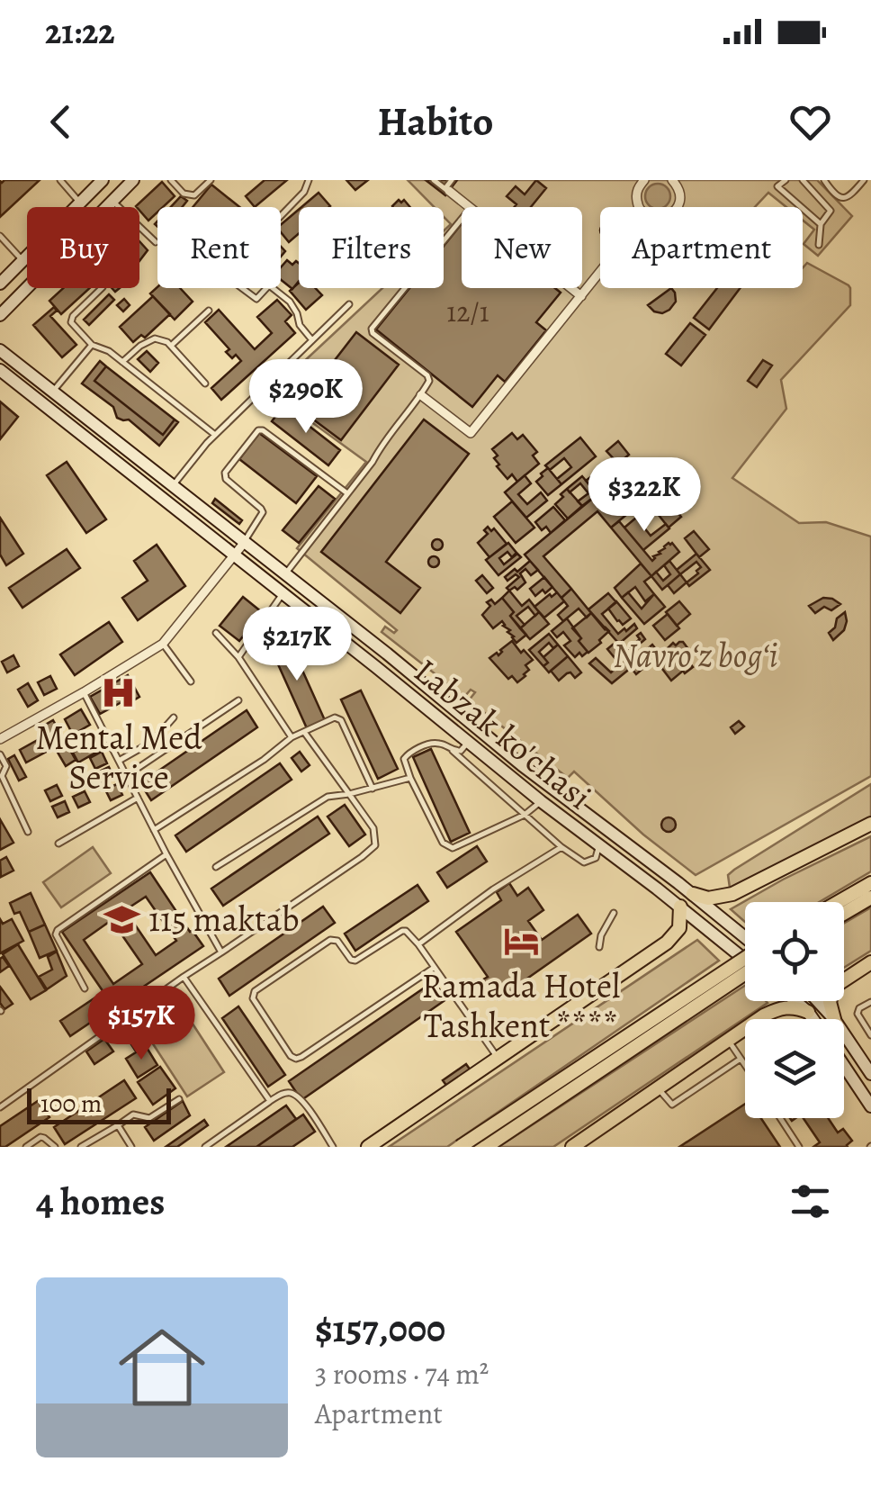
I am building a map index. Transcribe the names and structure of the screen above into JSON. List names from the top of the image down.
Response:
{
  "streets": {
    "main road": ["Labzak ko'chasi"]
  },
  "parks": ["Navroʻz bogʻi"],
  "places": {
    "hospital": ["Mental Med Service"],
    "school or university": ["115 maktab"],
    "hotel": ["Ramada Hotel Tashkent ****"]
  },
  "house_numbers": ["12/1"],
  "scale_bar": "100 m",
  "page": {
    "status": "21:22",
    "header": "Habito",
    "chip": [
      "Buy",
      "Rent",
      "Filters",
      "New",
      "Apartment"
    ],
    "price": [
      "$290K",
      "$322K",
      "$217K",
      "$157K"
    ],
    "scale": "100 m",
    "heading": "4 homes",
    "list": [
      {
        "name": "$157,000",
        "note": "3 rooms · 74 m² · Apartment"
      }
    ]
  }
}
